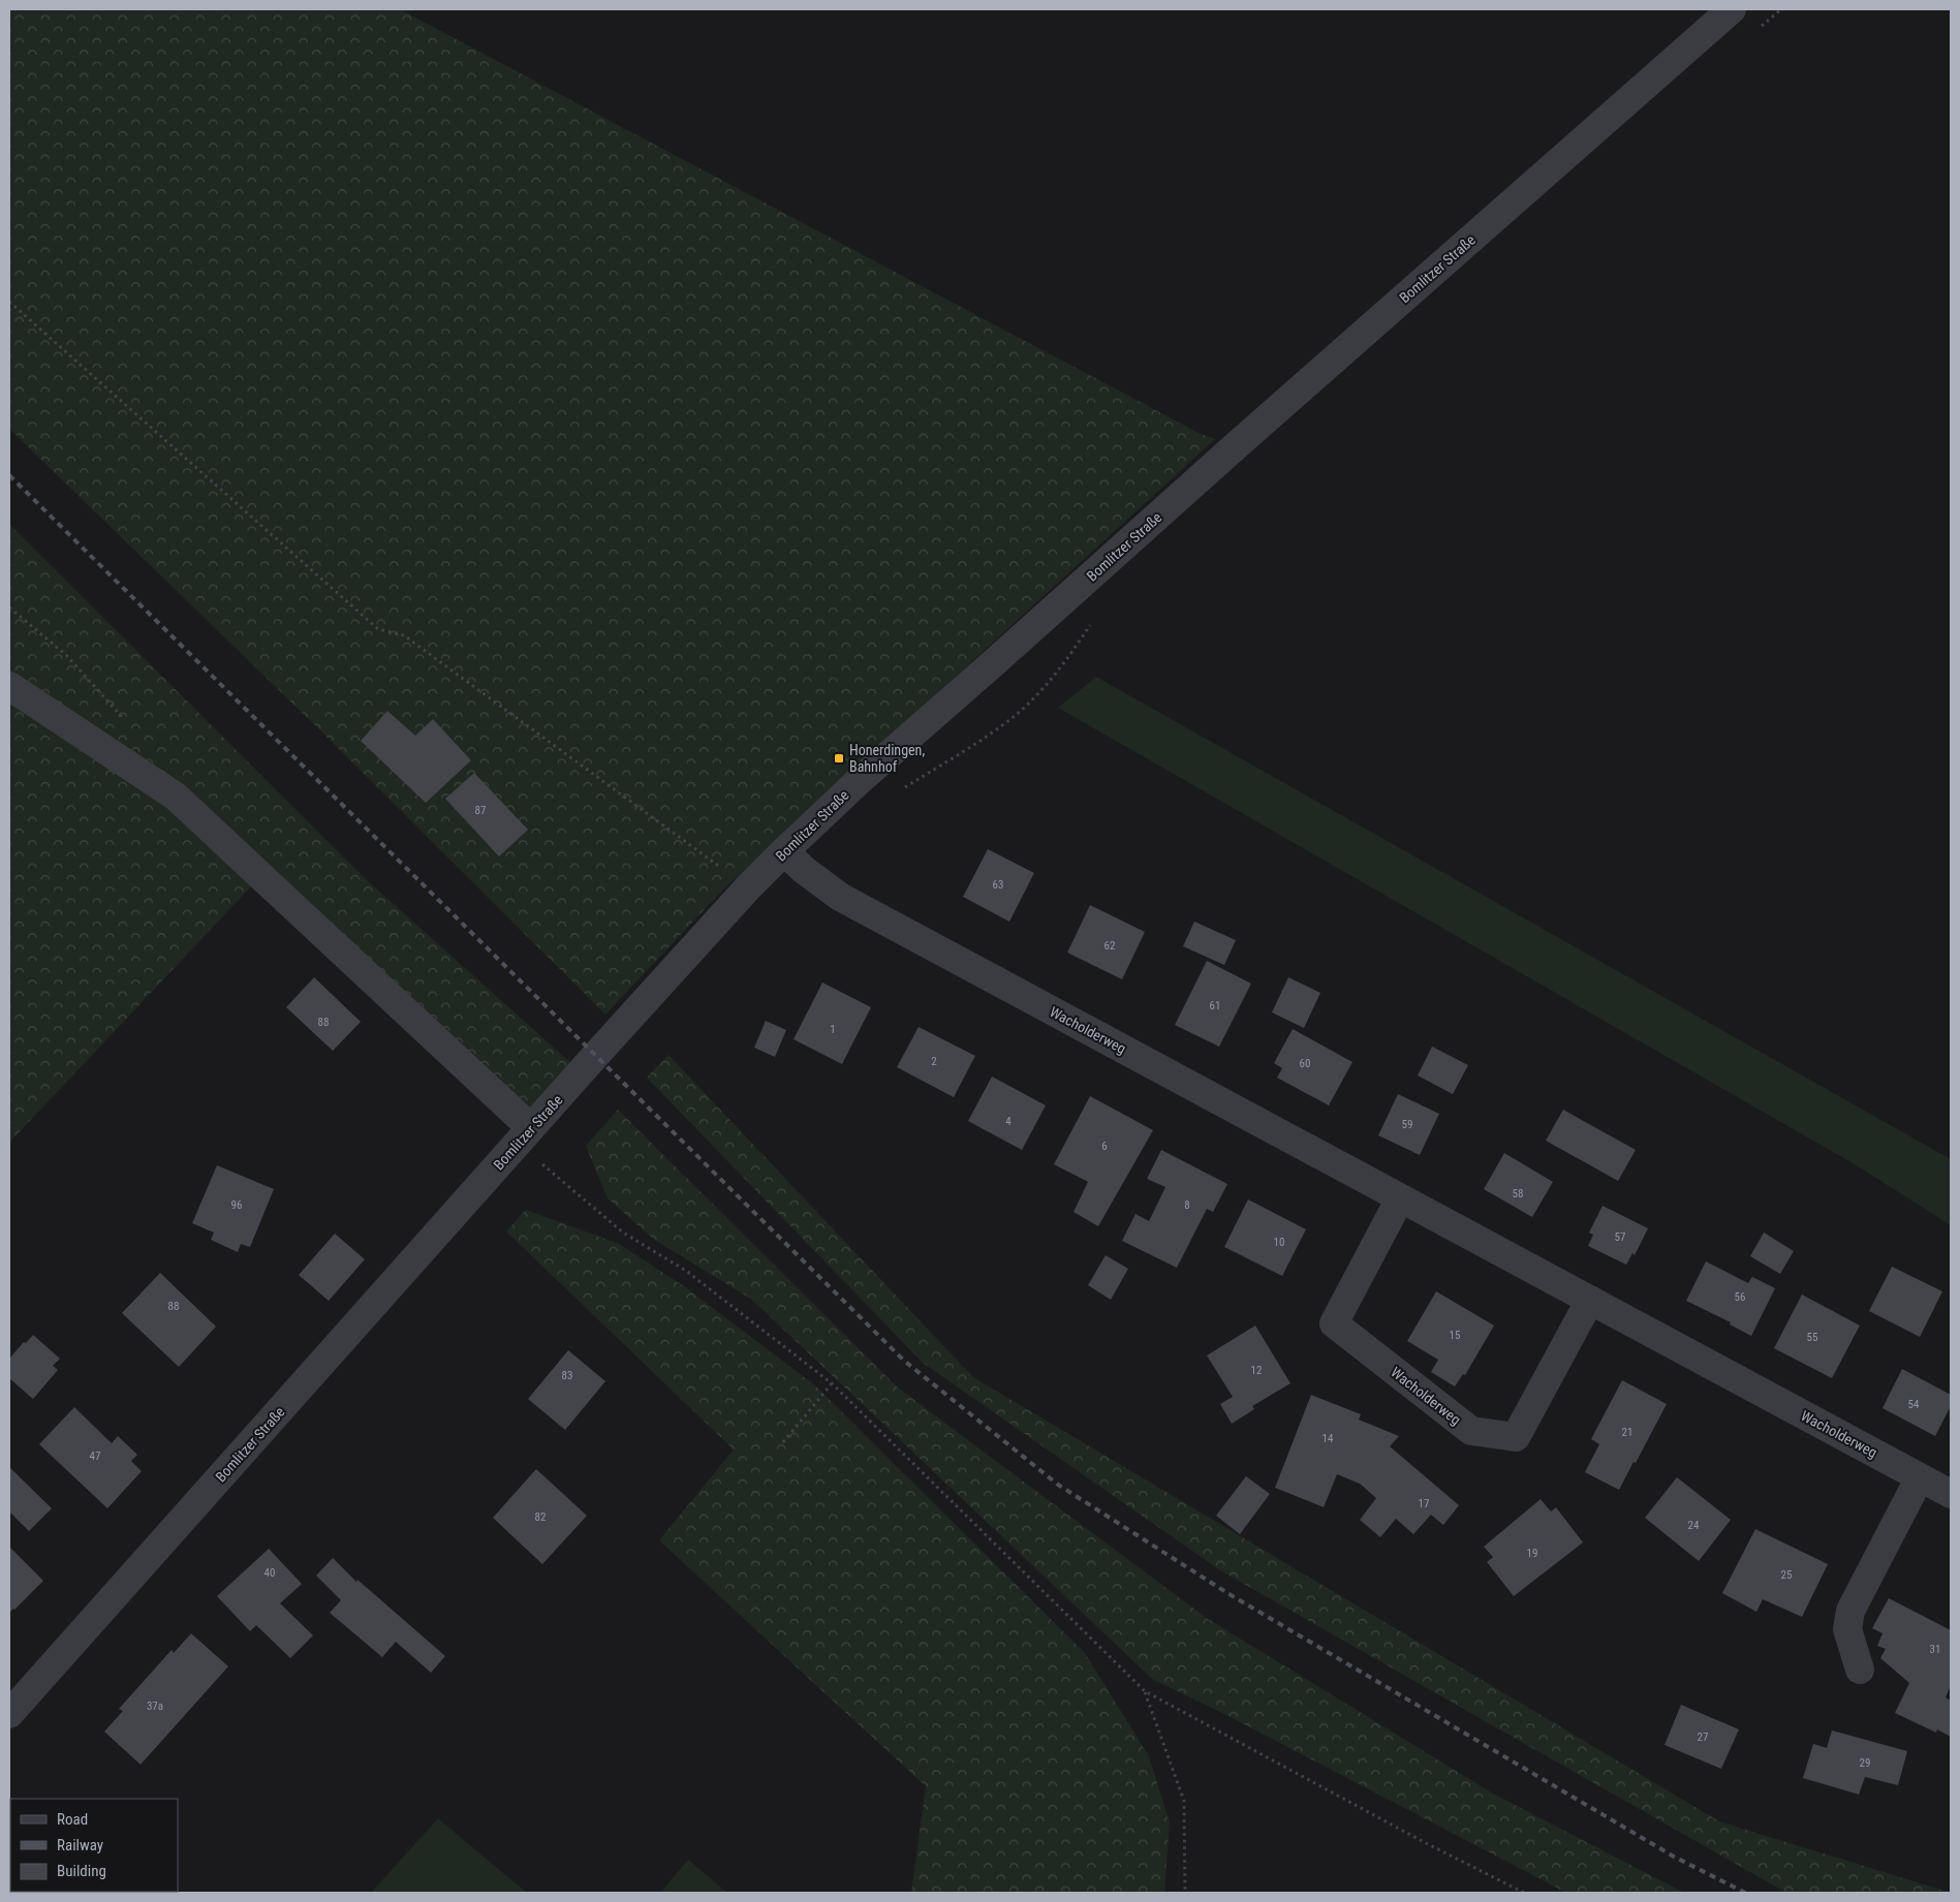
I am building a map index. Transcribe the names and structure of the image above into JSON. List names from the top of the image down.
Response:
{
  "streets": {
    "street": ["Bomlitzer Straße", "Wacholderweg"]
  },
  "crossings": [
    ["Bomlitzer Straße", "Wacholderweg"]
  ],
  "places": {
    "transit": ["Honerdingen, Bahnhof"]
  },
  "house_numbers": [
    "87",
    "63",
    "62",
    "61",
    "88",
    "1",
    "2",
    "60",
    "4",
    "59",
    "6",
    "58",
    "96",
    "8",
    "57",
    "10",
    "56",
    "88",
    "15",
    "55",
    "12",
    "83",
    "54",
    "21",
    "14",
    "47",
    "17",
    "82",
    "24",
    "19",
    "40",
    "25",
    "31",
    "37a",
    "27",
    "29"
  ],
  "legend": ["Road", "Railway", "Building"]
}
